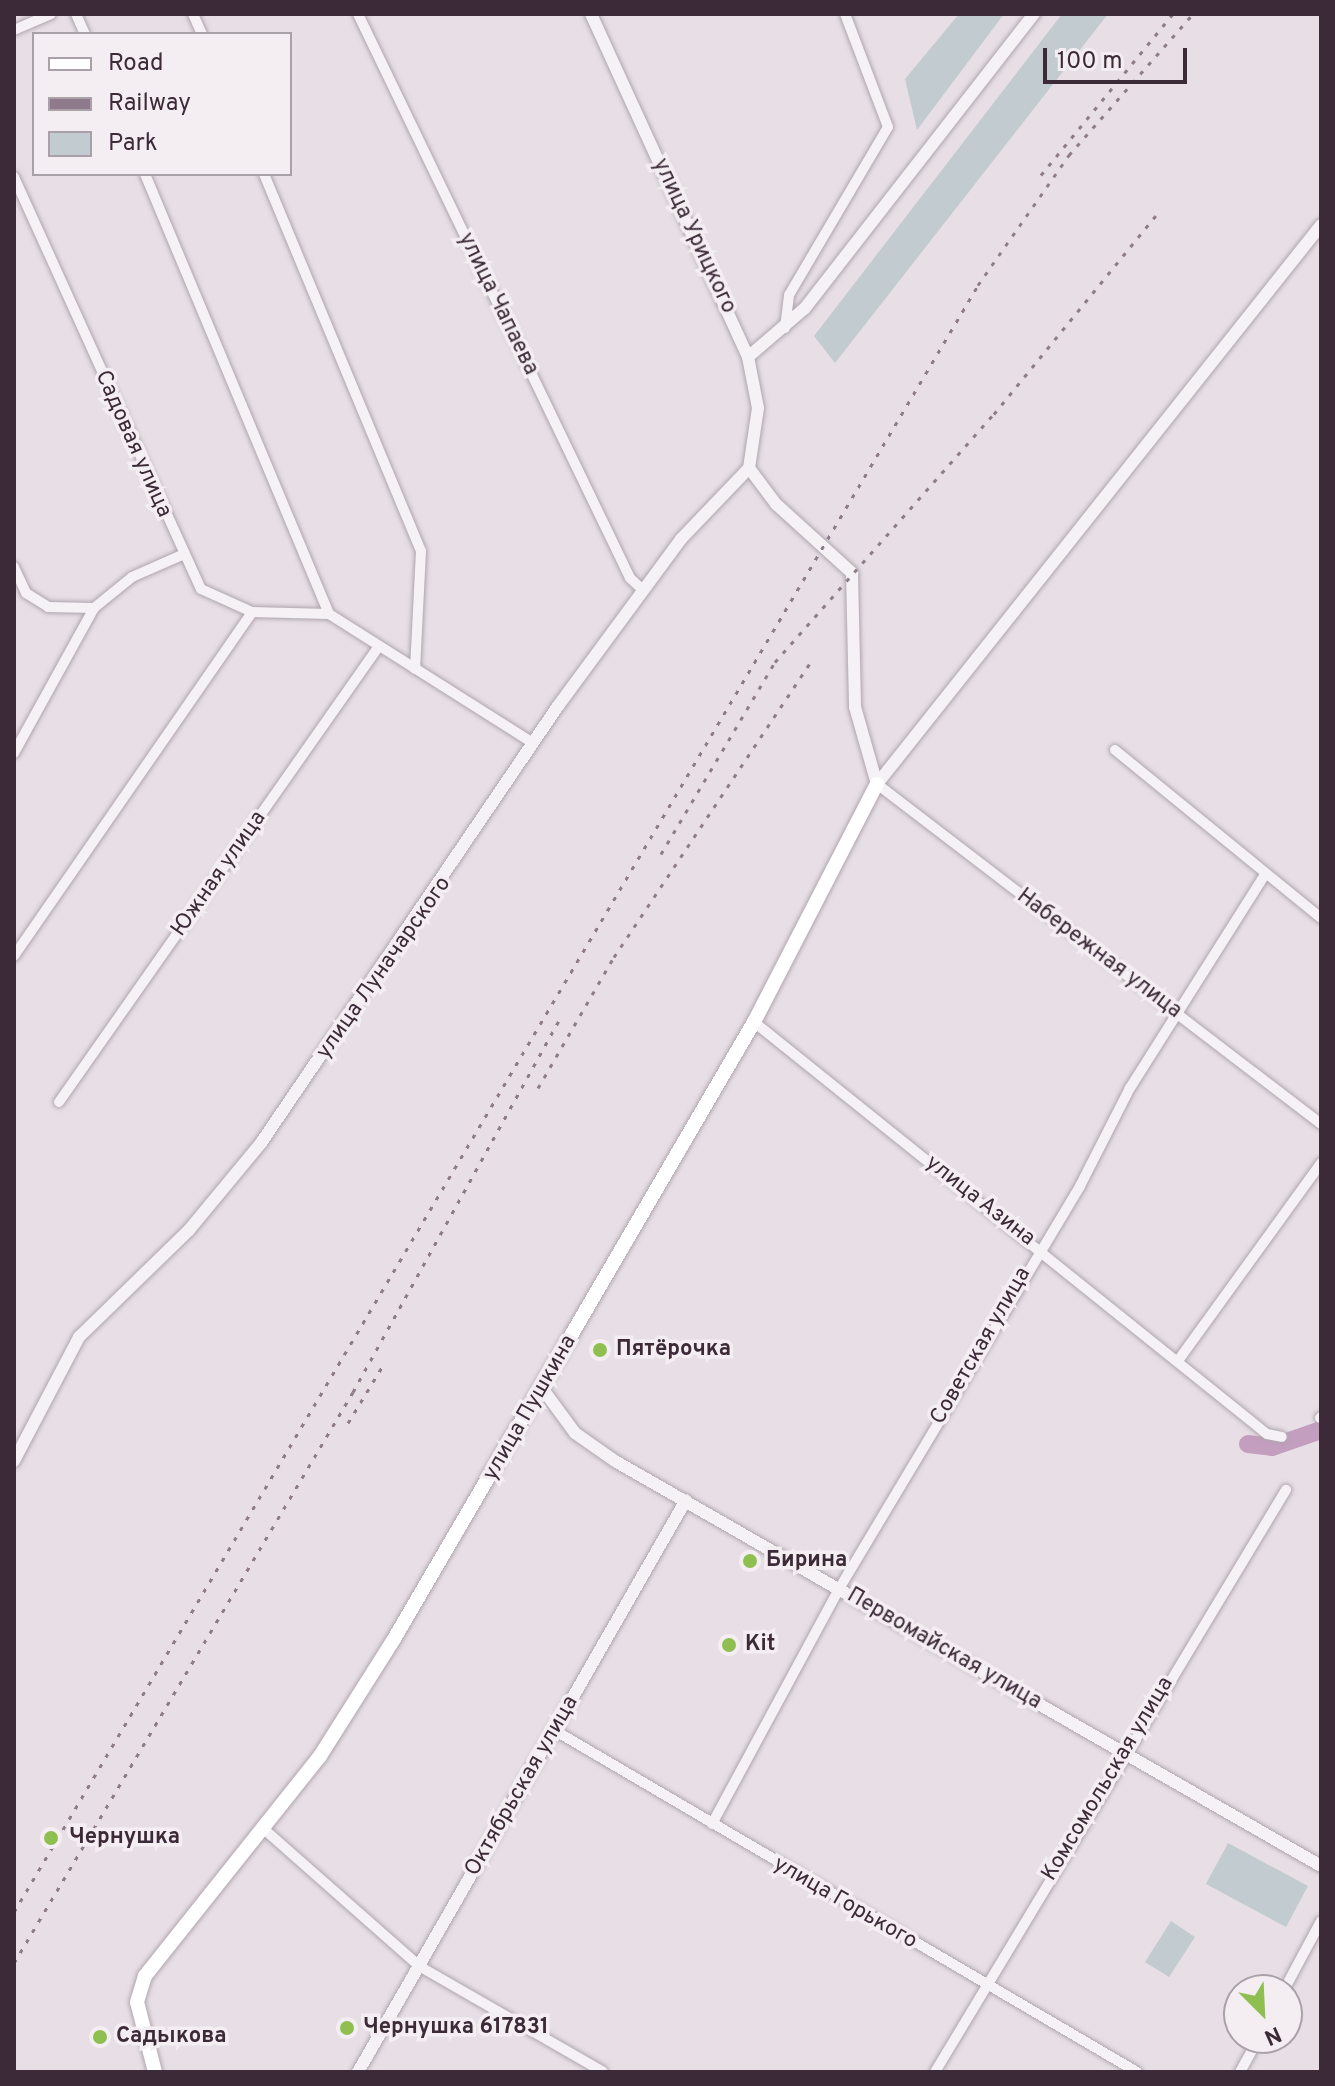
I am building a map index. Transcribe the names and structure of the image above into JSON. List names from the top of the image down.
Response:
{
  "streets": {
    "main road": ["улица Пушкина"],
    "street": [
      "улица Урицкого",
      "улица Чапаева",
      "Садовая улица",
      "Южная улица",
      "Набережная улица",
      "улица Луначарского",
      "улица Азина",
      "Советская улица",
      "Первомайская улица",
      "Комсомольская улица",
      "Октябрьская улица",
      "улица Горького"
    ]
  },
  "crossings": [
    ["улица Урицкого", "улица Луначарского"],
    ["улица Чапаева", "улица Луначарского"],
    ["Набережная улица", "Советская улица"],
    ["Набережная улица", "улица Пушкина"],
    ["улица Азина", "Советская улица"],
    ["улица Азина", "улица Пушкина"],
    ["Советская улица", "Первомайская улица"],
    ["Советская улица", "улица Горького"],
    ["улица Пушкина", "Первомайская улица"],
    ["Первомайская улица", "Комсомольская улица"],
    ["Первомайская улица", "Октябрьская улица"],
    ["Комсомольская улица", "улица Горького"],
    ["Октябрьская улица", "улица Горького"]
  ],
  "places": [
    "Пятёрочка",
    "Бирина",
    "Kit",
    "Чернушка",
    "Чернушка 617831",
    "Садыкова"
  ],
  "legend": ["Road", "Railway", "Park"],
  "scale_bar": "100 m",
  "north": "bottom right"
}
